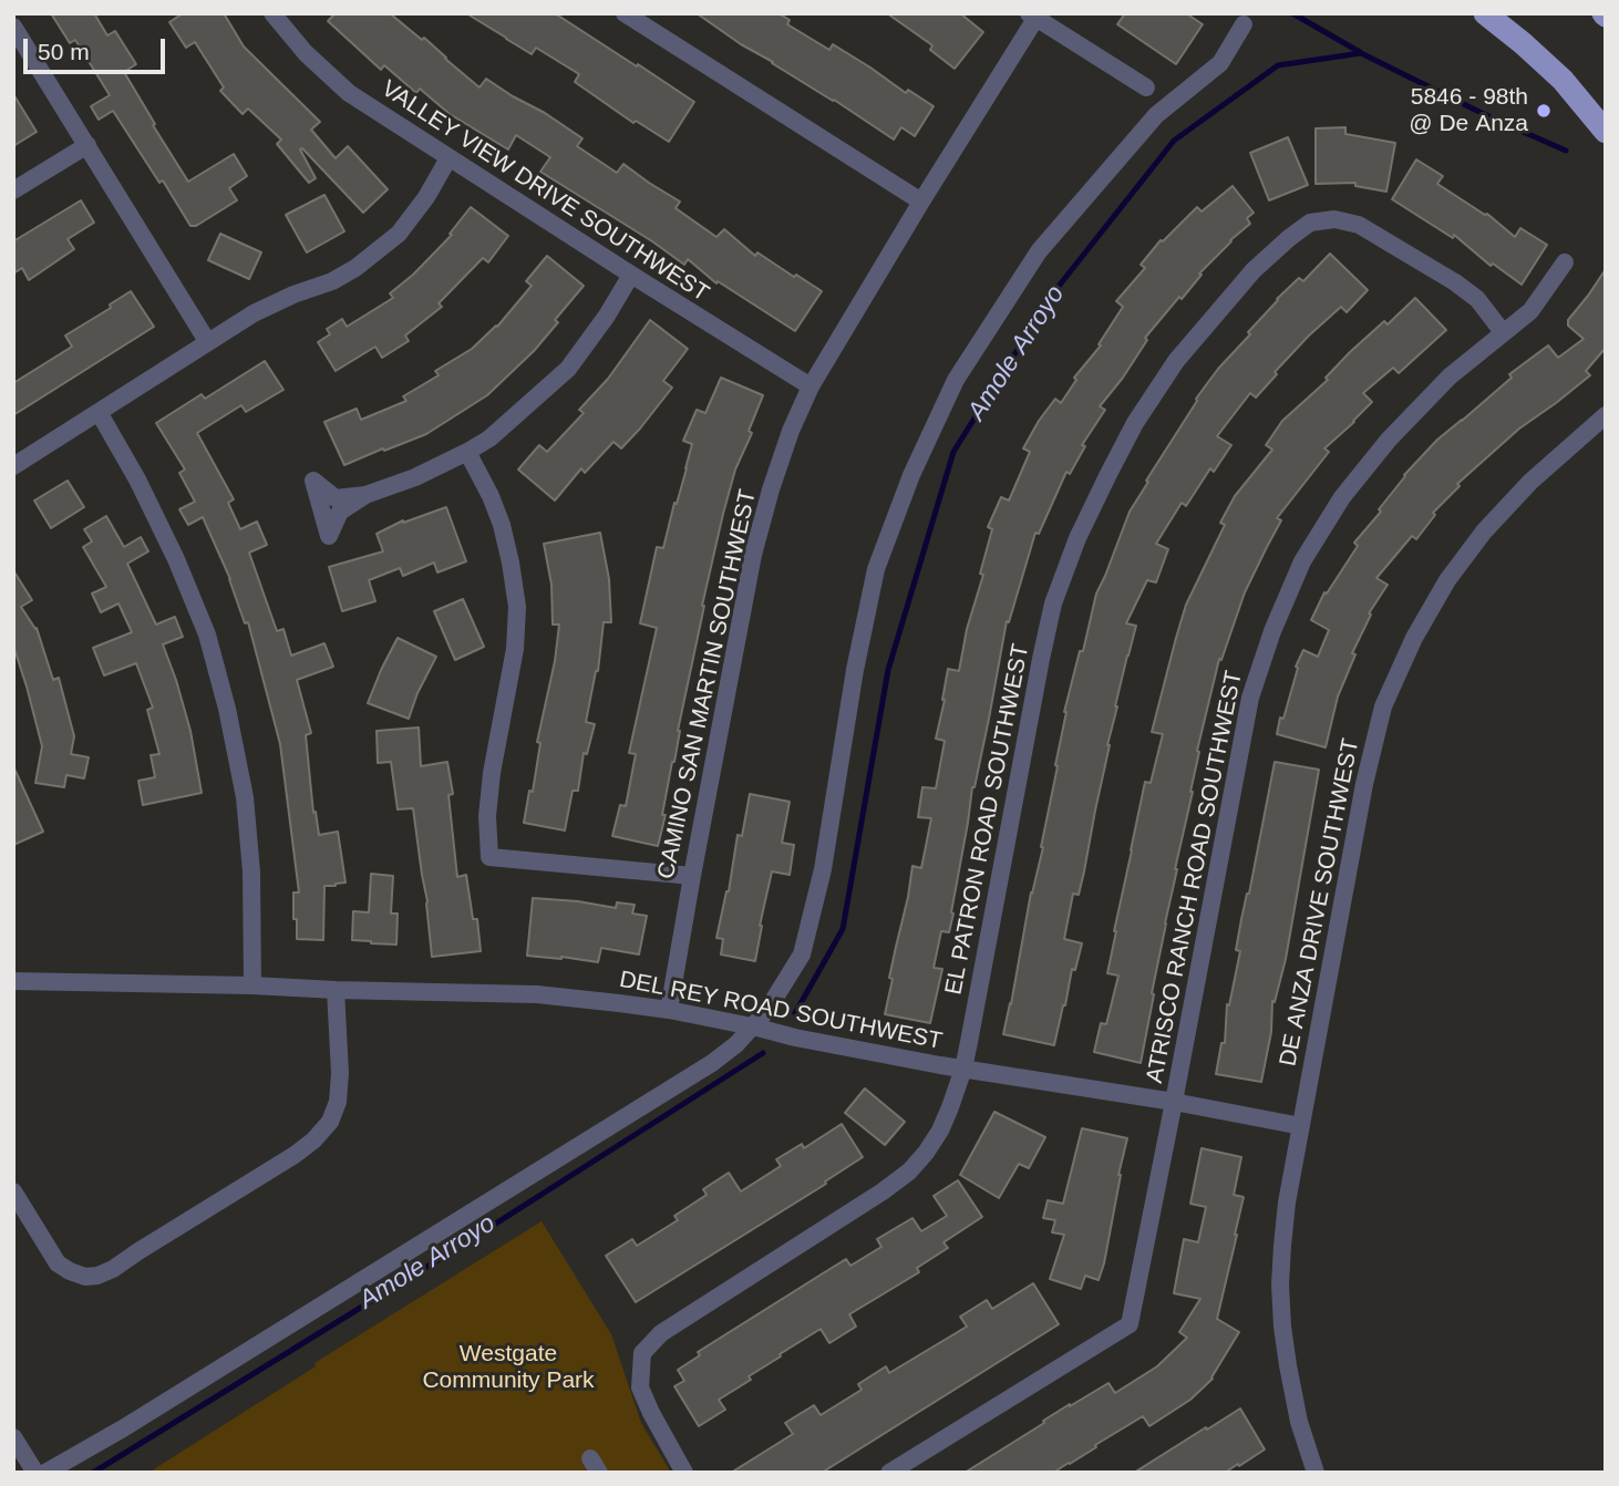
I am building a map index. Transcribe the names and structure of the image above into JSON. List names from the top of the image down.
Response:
{
  "streets": {
    "street": [
      "VALLEY VIEW DRIVE SOUTHWEST",
      "CAMINO SAN MARTIN SOUTHWEST",
      "EL PATRON ROAD SOUTHWEST",
      "ATRISCO RANCH ROAD SOUTHWEST",
      "DE ANZA DRIVE SOUTHWEST",
      "DEL REY ROAD SOUTHWEST"
    ]
  },
  "crossings": [
    ["VALLEY VIEW DRIVE SOUTHWEST", "CAMINO SAN MARTIN SOUTHWEST"],
    ["CAMINO SAN MARTIN SOUTHWEST", "DEL REY ROAD SOUTHWEST"],
    ["EL PATRON ROAD SOUTHWEST", "ATRISCO RANCH ROAD SOUTHWEST"],
    ["EL PATRON ROAD SOUTHWEST", "DEL REY ROAD SOUTHWEST"],
    ["ATRISCO RANCH ROAD SOUTHWEST", "DEL REY ROAD SOUTHWEST"],
    ["DE ANZA DRIVE SOUTHWEST", "DEL REY ROAD SOUTHWEST"]
  ],
  "water": ["Amole Arroyo"],
  "parks": ["Westgate Community Park"],
  "places": ["5846 - 98th @ De Anza"],
  "scale_bar": "50 m"
}
